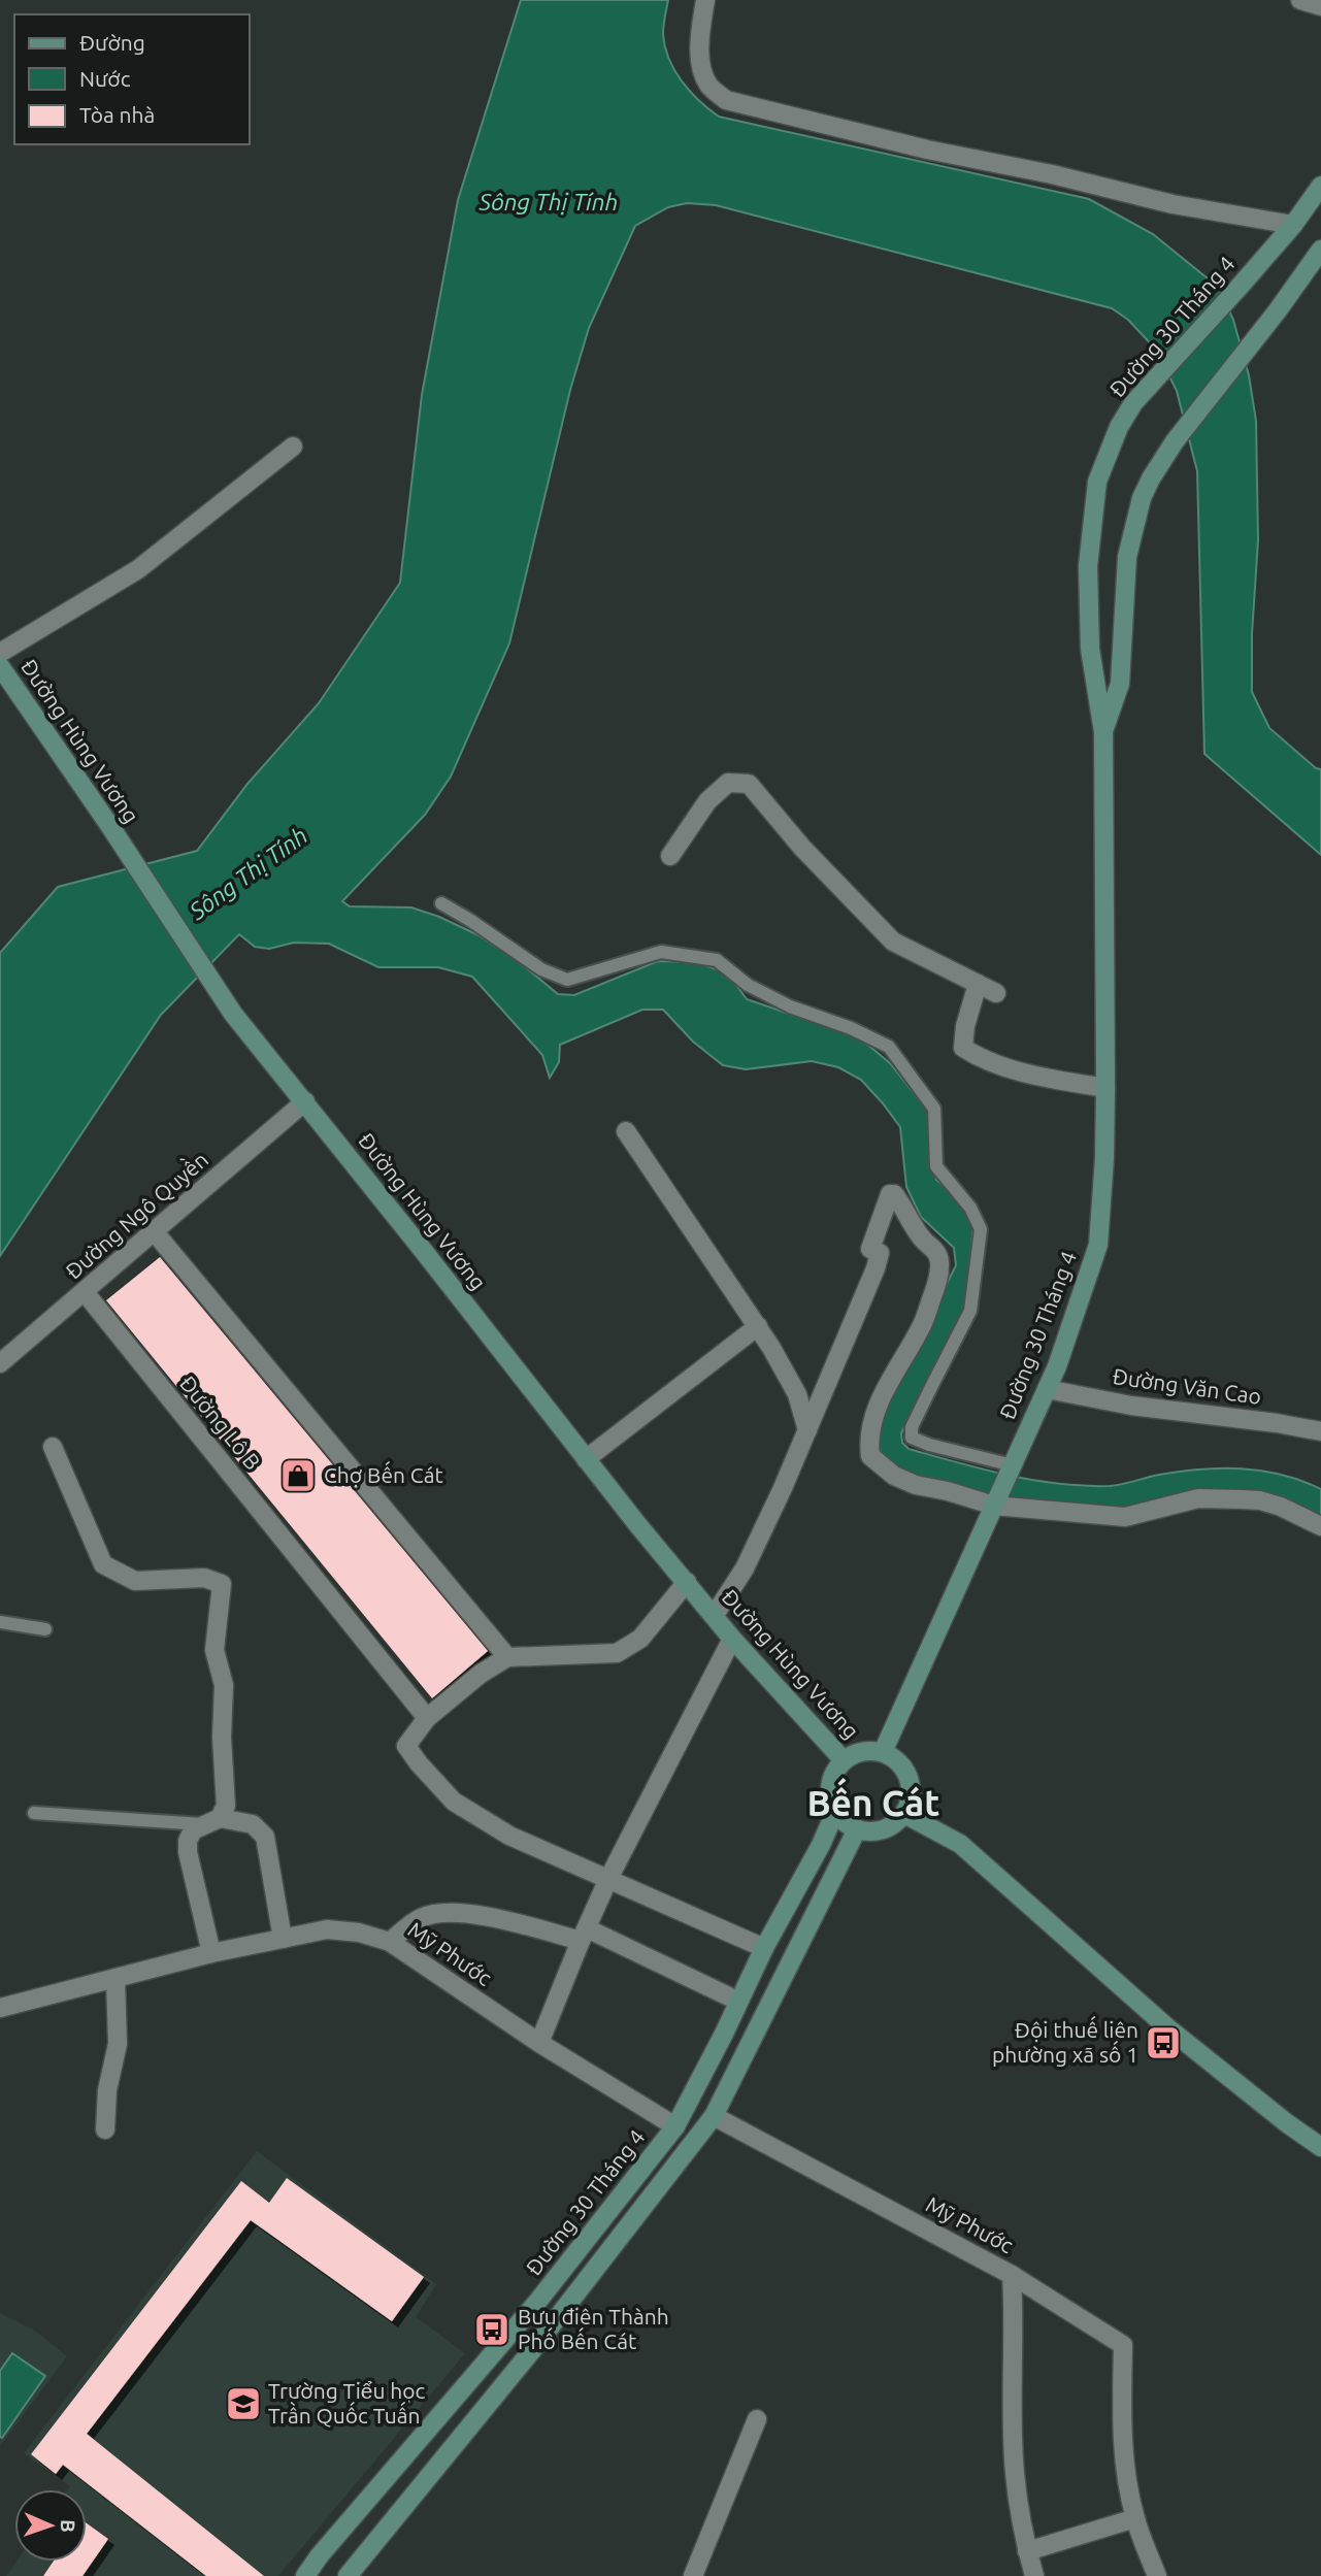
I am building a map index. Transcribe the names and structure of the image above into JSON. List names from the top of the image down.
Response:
{
  "streets": {
    "main road": ["Đường 30 Tháng 4", "Đường Hùng Vương"],
    "street": [
      "Đường Ngô Quyền",
      "Đường Văn Cao",
      "Đường Lô B",
      "Mỹ Phước"
    ]
  },
  "crossings": [
    ["Đường 30 Tháng 4", "Đường Hùng Vương"],
    ["Đường 30 Tháng 4", "Đường Văn Cao"],
    ["Đường 30 Tháng 4", "Mỹ Phước"],
    ["Đường Hùng Vương", "Đường Ngô Quyền"],
    ["Đường Ngô Quyền", "Đường Lô B"]
  ],
  "districts": ["Bến Cát"],
  "water": ["Sông Thị Tính"],
  "places": {
    "shop": ["Chợ Bến Cát"],
    "bus stop": ["Đội thuế liên phường xã số 1", "Bưu điện Thành Phố Bến Cát"],
    "school or university": ["Trường Tiểu học Trần Quốc Tuấn"]
  },
  "legend": ["Đường", "Nước", "Tòa nhà"],
  "north": "right"
}
